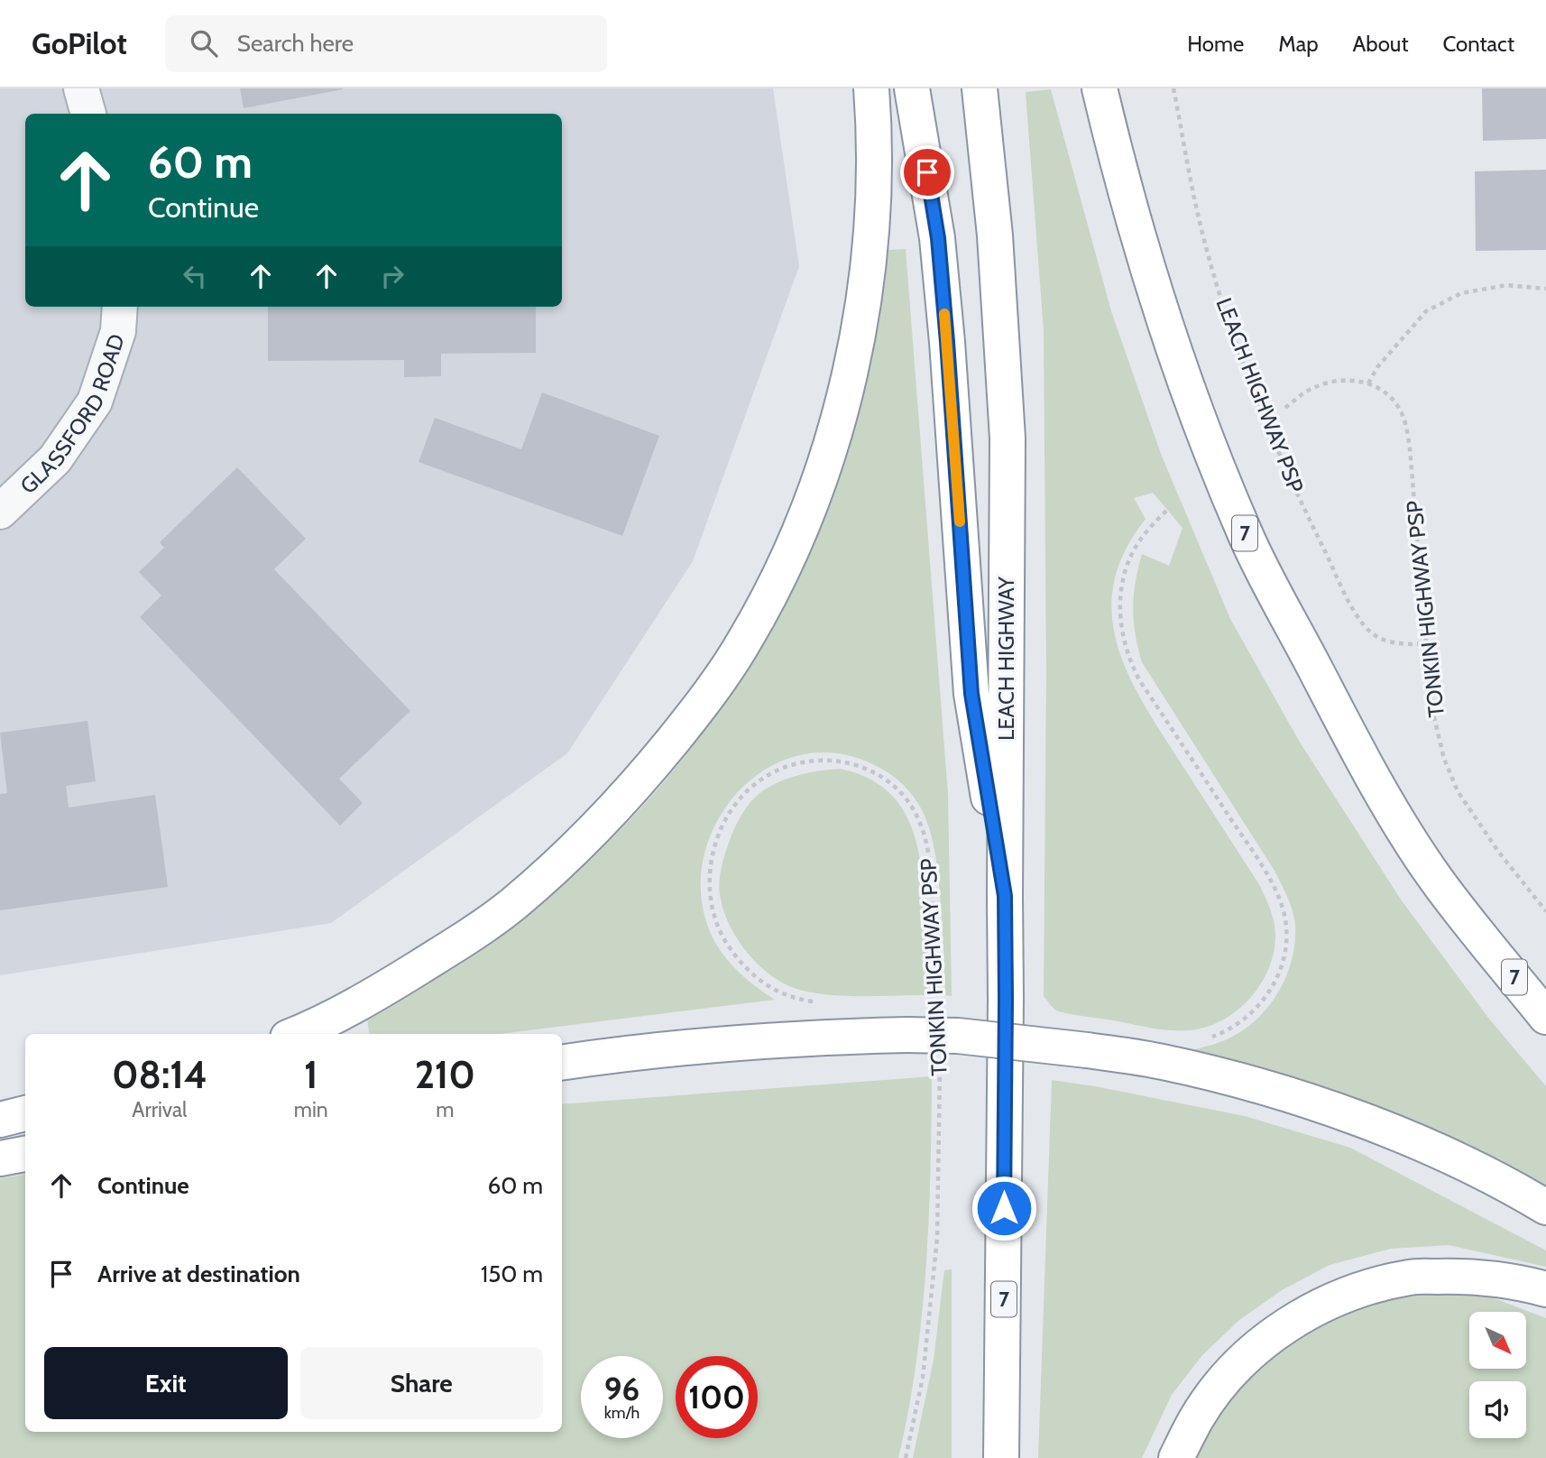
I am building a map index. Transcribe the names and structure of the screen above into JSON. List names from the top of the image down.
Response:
{
  "streets": {
    "highway": ["7", "LEACH HIGHWAY"],
    "street": ["GLASSFORD ROAD"],
    "path": ["LEACH HIGHWAY PSP", "TONKIN HIGHWAY PSP"]
  },
  "crossings": [
    ["LEACH HIGHWAY PSP", "TONKIN HIGHWAY PSP"]
  ],
  "north": "bottom right",
  "page": {
    "header": "GoPilot",
    "search": "Search here",
    "nav": [
      "Home",
      "Map",
      "About",
      "Contact"
    ],
    "turn": ["60 m", "Continue"],
    "eta": [
      "08:14",
      "Arrival",
      "1",
      "min",
      "210",
      "m"
    ],
    "list": [
      {
        "name": "Continue",
        "value": "60 m"
      },
      {
        "name": "Arrive at destination",
        "value": "150 m"
      }
    ],
    "buttons": ["Exit", "Share"],
    "speed": "96 km/h",
    "limit": "100"
  }
}
